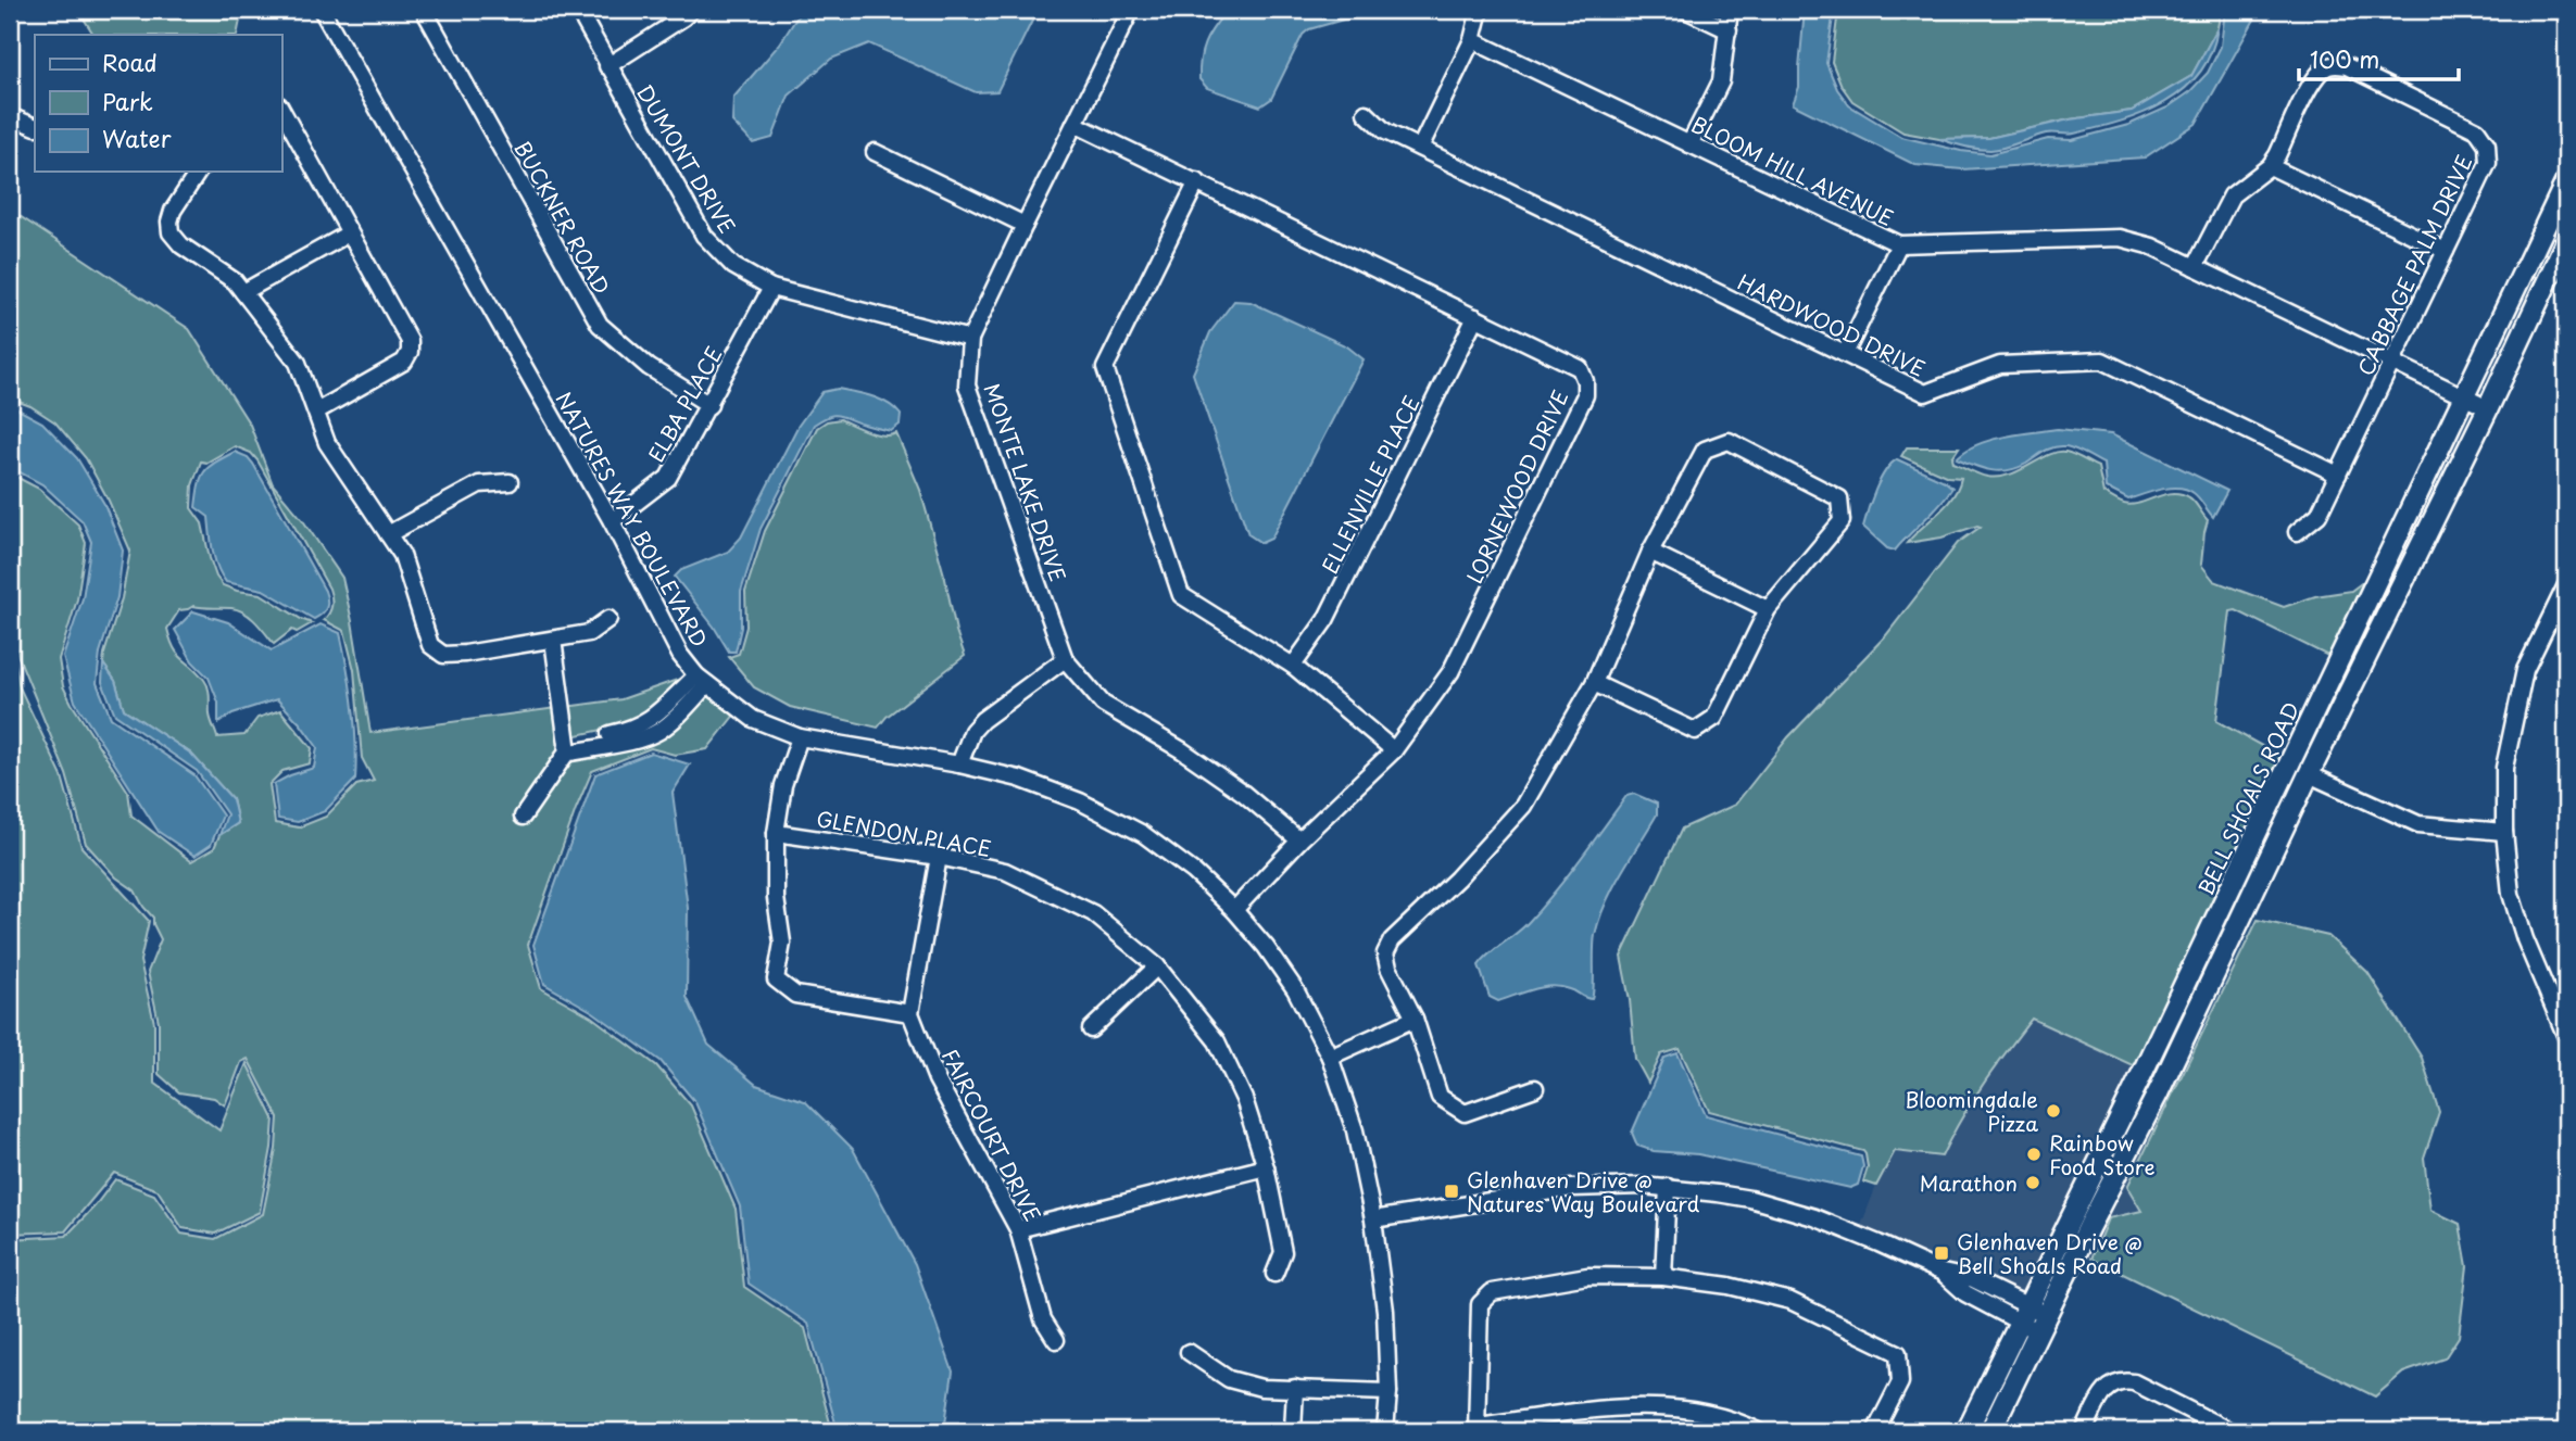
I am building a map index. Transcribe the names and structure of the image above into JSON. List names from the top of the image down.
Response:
{
  "streets": {
    "main road": ["BELL SHOALS ROAD"],
    "street": [
      "DUMONT DRIVE",
      "BLOOM HILL AVENUE",
      "BUCKNER ROAD",
      "CABBAGE PALM DRIVE",
      "HARDWOOD DRIVE",
      "ELBA PLACE",
      "MONTE LAKE DRIVE",
      "ELLENVILLE PLACE",
      "LORNEWOOD DRIVE",
      "NATURES WAY BOULEVARD",
      "GLENDON PLACE",
      "FAIRCOURT DRIVE"
    ]
  },
  "crossings": [
    ["DUMONT DRIVE", "ELBA PLACE"],
    ["DUMONT DRIVE", "MONTE LAKE DRIVE"],
    ["BLOOM HILL AVENUE", "CABBAGE PALM DRIVE"],
    ["BLOOM HILL AVENUE", "BELL SHOALS ROAD"],
    ["BUCKNER ROAD", "ELBA PLACE"],
    ["CABBAGE PALM DRIVE", "HARDWOOD DRIVE"],
    ["ELBA PLACE", "NATURES WAY BOULEVARD"],
    ["MONTE LAKE DRIVE", "LORNEWOOD DRIVE"],
    ["ELLENVILLE PLACE", "LORNEWOOD DRIVE"],
    ["LORNEWOOD DRIVE", "NATURES WAY BOULEVARD"]
  ],
  "places": {
    "other": ["Bloomingdale Pizza", "Rainbow Food Store", "Marathon"],
    "transit": ["Glenhaven Drive @ Natures Way Boulevard", "Glenhaven Drive @ Bell Shoals Road"]
  },
  "legend": ["Road", "Park", "Water"],
  "scale_bar": "100 m"
}
